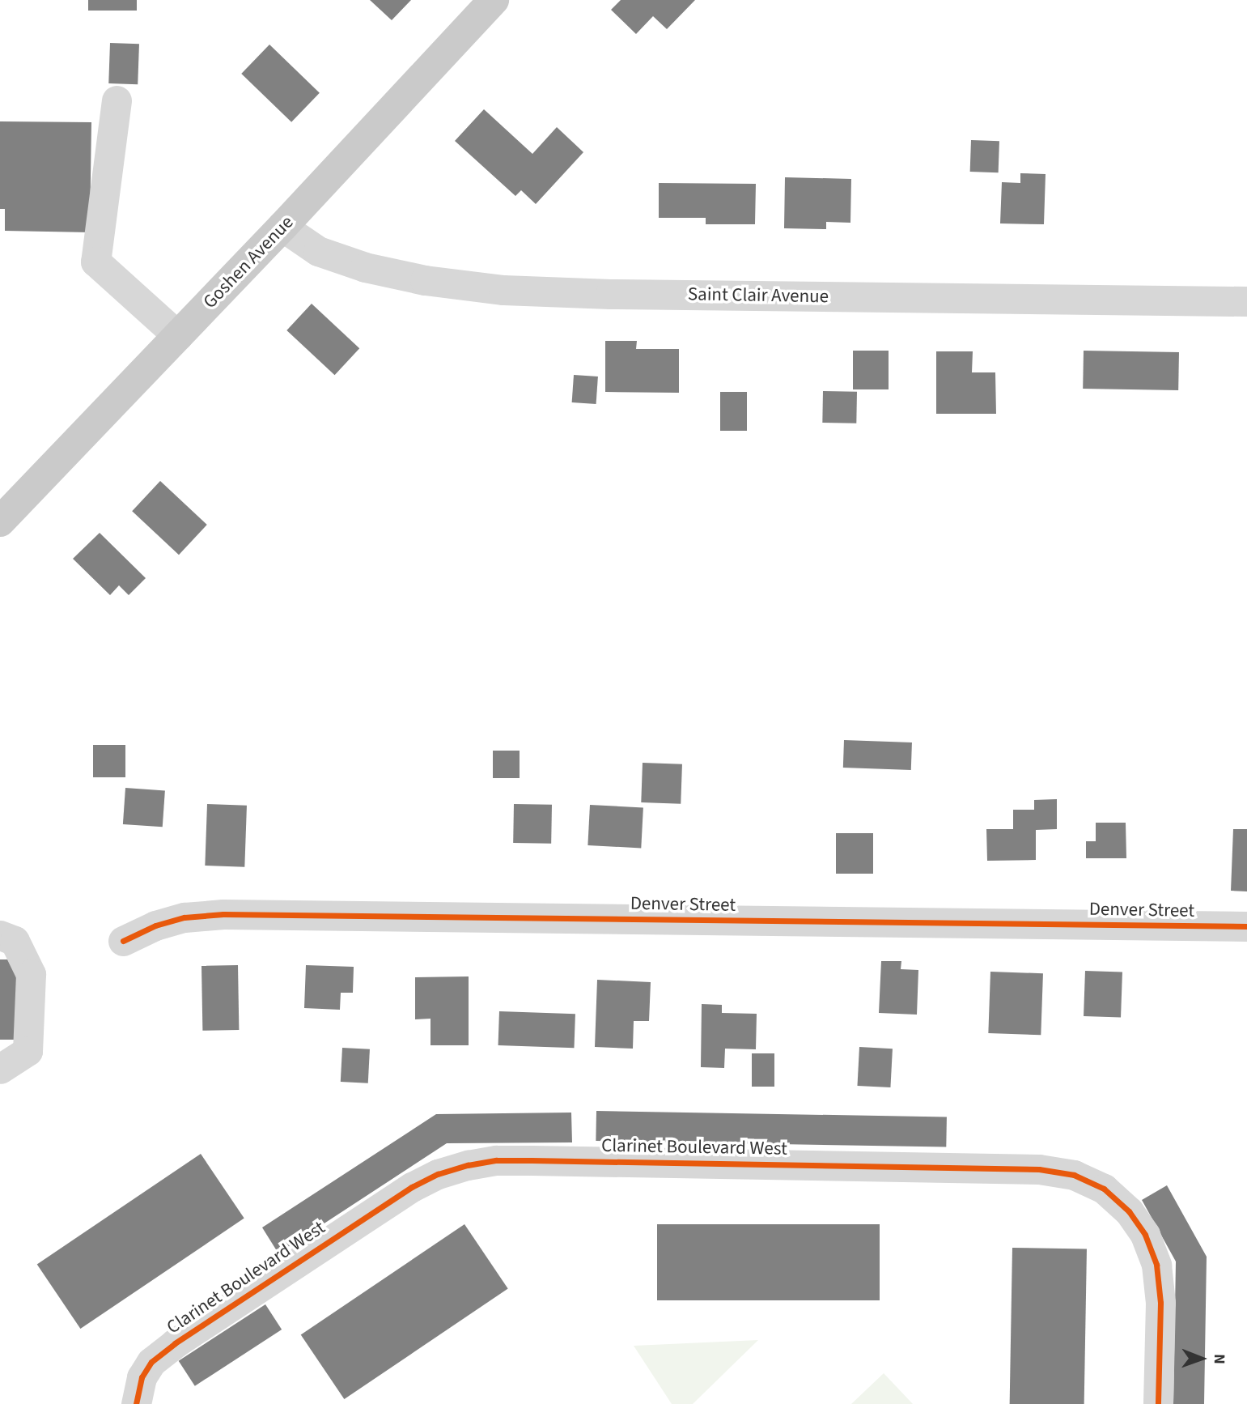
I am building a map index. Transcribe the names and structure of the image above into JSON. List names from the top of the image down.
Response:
{
  "streets": {
    "main road": ["Goshen Avenue"],
    "street": ["Saint Clair Avenue", "Denver Street", "Clarinet Boulevard West"]
  },
  "crossings": [
    ["Goshen Avenue", "Saint Clair Avenue"]
  ],
  "north": "right"
}
